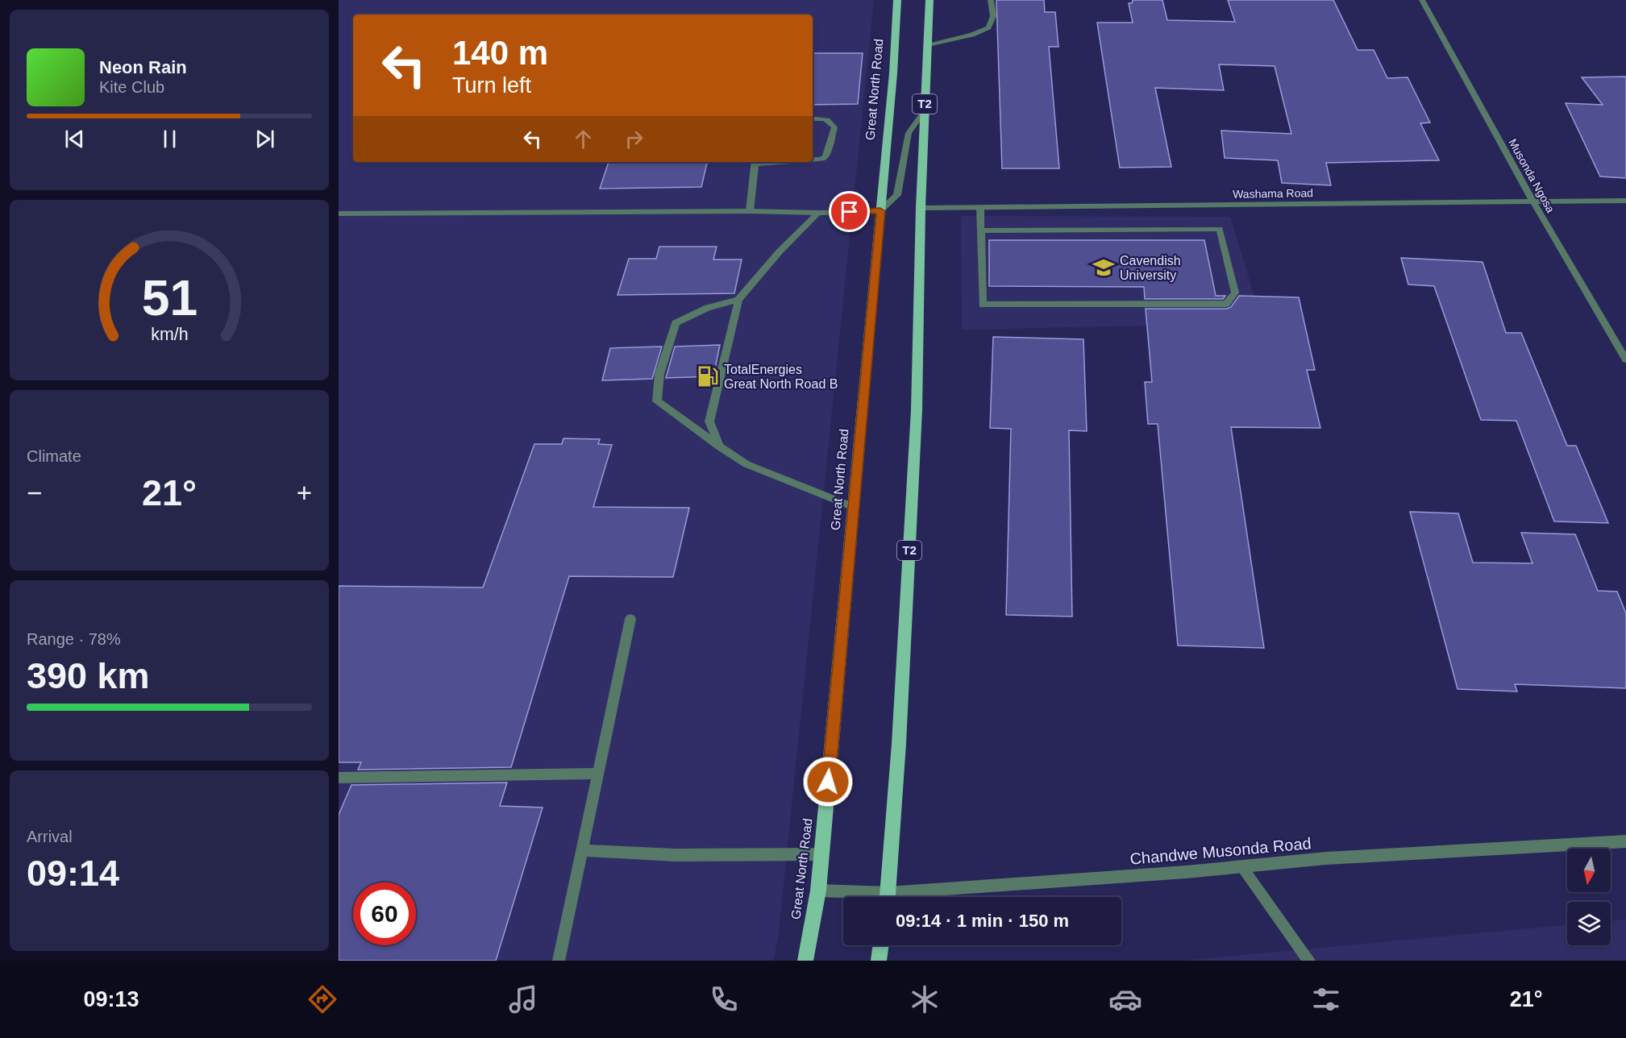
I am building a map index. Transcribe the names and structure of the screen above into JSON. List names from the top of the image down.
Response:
{
  "streets": {
    "main road": ["Great North Road", "T2"],
    "street": ["Musonda Ngosa", "Washama Road", "Chandwe Musonda Road"]
  },
  "crossings": [
    ["Great North Road", "Chandwe Musonda Road"],
    ["T2", "Washama Road"],
    ["Musonda Ngosa", "Washama Road"]
  ],
  "places": {
    "school or university": ["Cavendish University"],
    "fuel station": ["TotalEnergies Great North Road B"]
  },
  "north": "bottom",
  "page": {
    "turn": ["140 m", "Turn left"],
    "song": ["Neon Rain", "Kite Club"],
    "tile": [
      "Climate",
      ["Range · 78%", "390 km"],
      ["Arrival", "09:14"]
    ],
    "heat": ["−", "21°", "+"],
    "limit": "60",
    "trip": "09:14 · 1 min · 150 m",
    "tabs": ["09:13", "21°"],
    "gauge": ["51", "km/h"]
  }
}
